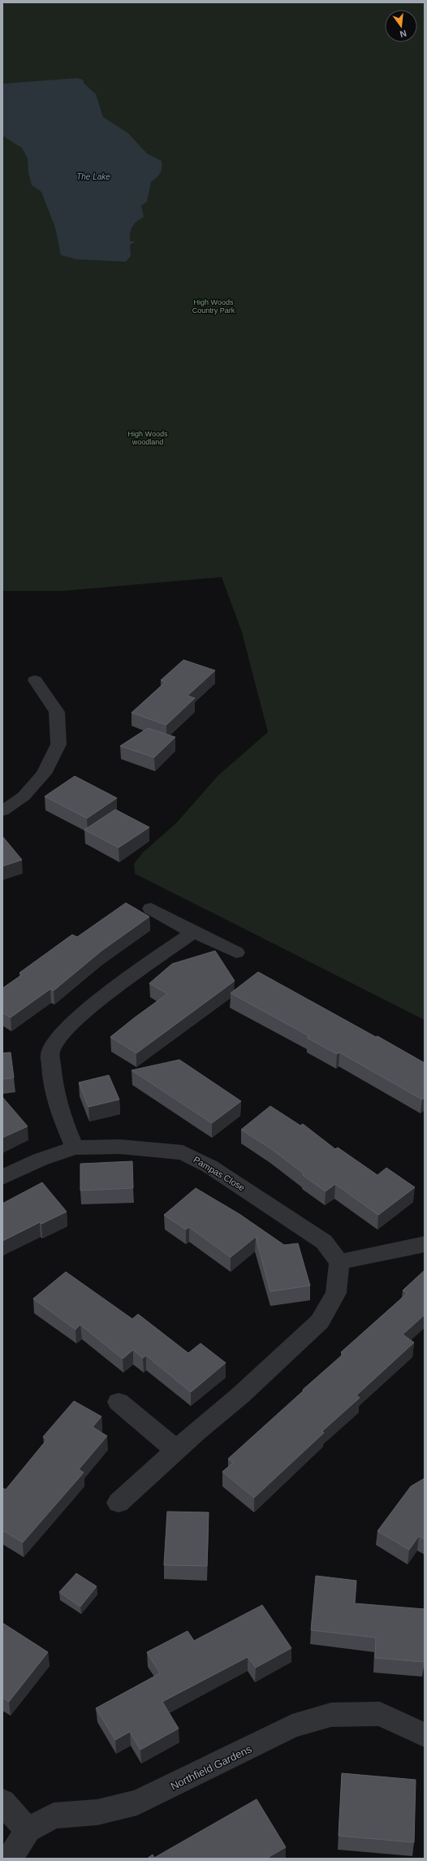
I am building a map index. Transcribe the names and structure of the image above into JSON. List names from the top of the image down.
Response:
{
  "streets": {
    "street": ["Pampas Close", "Northfield Gardens"]
  },
  "water": ["The Lake"],
  "parks": ["High Woods Country Park", "High Woods woodland"],
  "north": "bottom"
}
